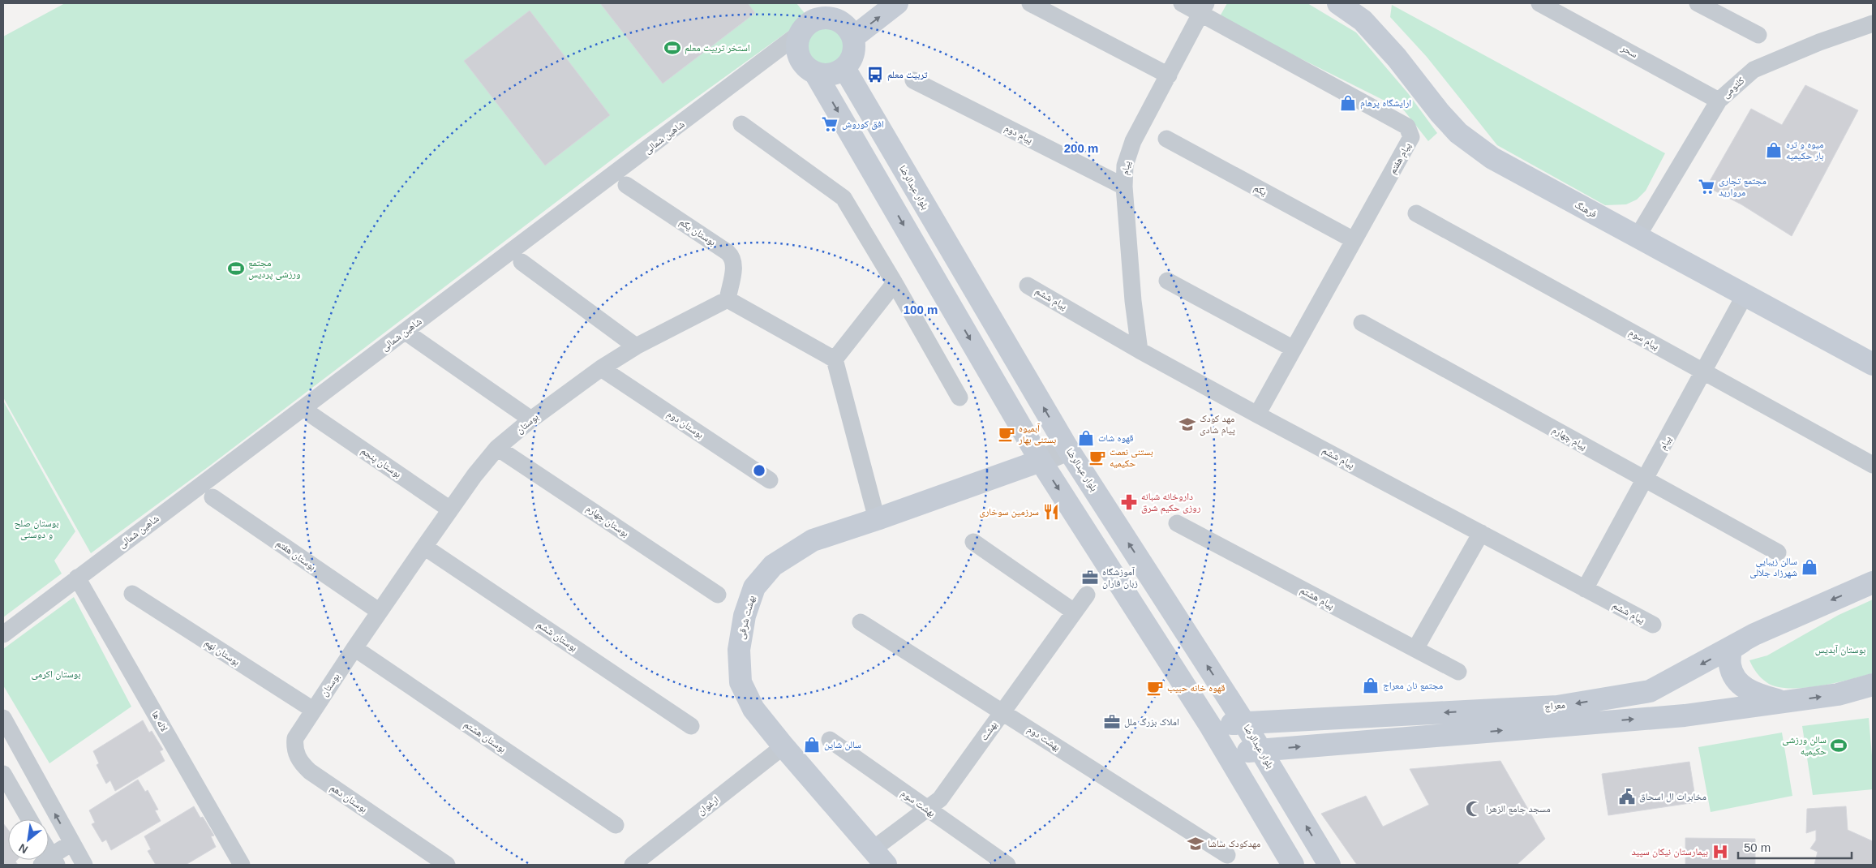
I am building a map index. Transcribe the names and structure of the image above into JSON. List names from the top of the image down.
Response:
{
  "streets": {
    "main road": [
      "بلوار عبدالرضا",
      "فرهنگ",
      "بهشت شرقی",
      "معراج"
    ],
    "street": [
      "سحر",
      "کلثومی",
      "پیام دوم",
      "شاهین شمالی",
      "پیام هفتم",
      "پیام",
      "یکم",
      "بوستان یکم",
      "پیام ششم",
      "پیام سوم",
      "بوستان",
      "بوستان دوم",
      "پیام چهارم",
      "بوستان پنجم",
      "بوستان چهارم",
      "بوستان هفتم",
      "پیام هشتم",
      "بوستان ششم",
      "بوستان نهم",
      "لاله ها",
      "بهشت",
      "بوستان هشتم",
      "بهشت دوم",
      "بوستان دهم",
      "بهشت سوم",
      "ارغوان"
    ]
  },
  "crossings": [
    ["سحر", "کلثومی"],
    ["کلثومی", "فرهنگ"],
    ["پیام دوم", "پیام"],
    ["شاهین شمالی", "بلوار عبدالرضا"],
    ["شاهین شمالی", "لاله ها"],
    ["پیام هفتم", "پیام"],
    ["پیام هفتم", "یکم"],
    ["پیام هفتم", "پیام ششم"],
    ["پیام", "فرهنگ"],
    ["پیام", "پیام ششم"],
    ["پیام", "پیام سوم"],
    ["پیام", "پیام چهارم"],
    ["بلوار عبدالرضا", "معراج"],
    ["بوستان یکم", "بوستان"],
    ["بوستان", "بوستان دوم"],
    ["بوستان", "بوستان پنجم"],
    ["بوستان", "بوستان چهارم"],
    ["بوستان", "بوستان هفتم"],
    ["بوستان", "بوستان ششم"],
    ["بوستان", "بوستان نهم"],
    ["بوستان", "بوستان هشتم"],
    ["بوستان", "بوستان دهم"],
    ["بهشت شرقی", "بهشت"],
    ["بهشت شرقی", "ارغوان"],
    ["بوستان نهم", "بوستان دهم"],
    ["بهشت", "بهشت دوم"],
    ["بهشت", "بهشت سوم"]
  ],
  "parks": ["بوستان صلح و دوستی", "بوستان آبدیس", "بوستان اکرمی"],
  "places": {
    "sports": ["استخر تربیت معلم", "مجتمع ورزشی پردیس", "سالن ورزشی حکیمیه"],
    "bus stop": ["تربیت معلم"],
    "shop": [
      "ارایشگاه پرهام",
      "میوه و تره بار حکیمیه",
      "قهوه شات",
      "سالن زيبايي شهرزاد جلالى",
      "مجتمع نان معراج",
      "سالن شاین"
    ],
    "supermarket": ["افق کوروش", "مجتمع تجاری مروارید"],
    "school or university": ["مهد کودک پیام شادی", "مهدکودک ساشا"],
    "cafe": ["آبمیوه بستنی بهار", "بستنی نعمت حکیمیه", "قهوه خانه حبیب"],
    "pharmacy": ["داروخانه شبانه روزی حکیم شرق"],
    "restaurant": ["سرزمین سوخاری"],
    "office": ["آموزشگاه زبان فاران", "املاک بزرگ ملل"],
    "public building": ["مخابرات ال اسحاق"],
    "mosque": ["مسجد جامع الزهرا"],
    "hospital": ["بیمارستان نیکان سپید"]
  },
  "scale_bar": "50 m",
  "north": "bottom left",
  "rings": ["200 m", "100 m"]
}
